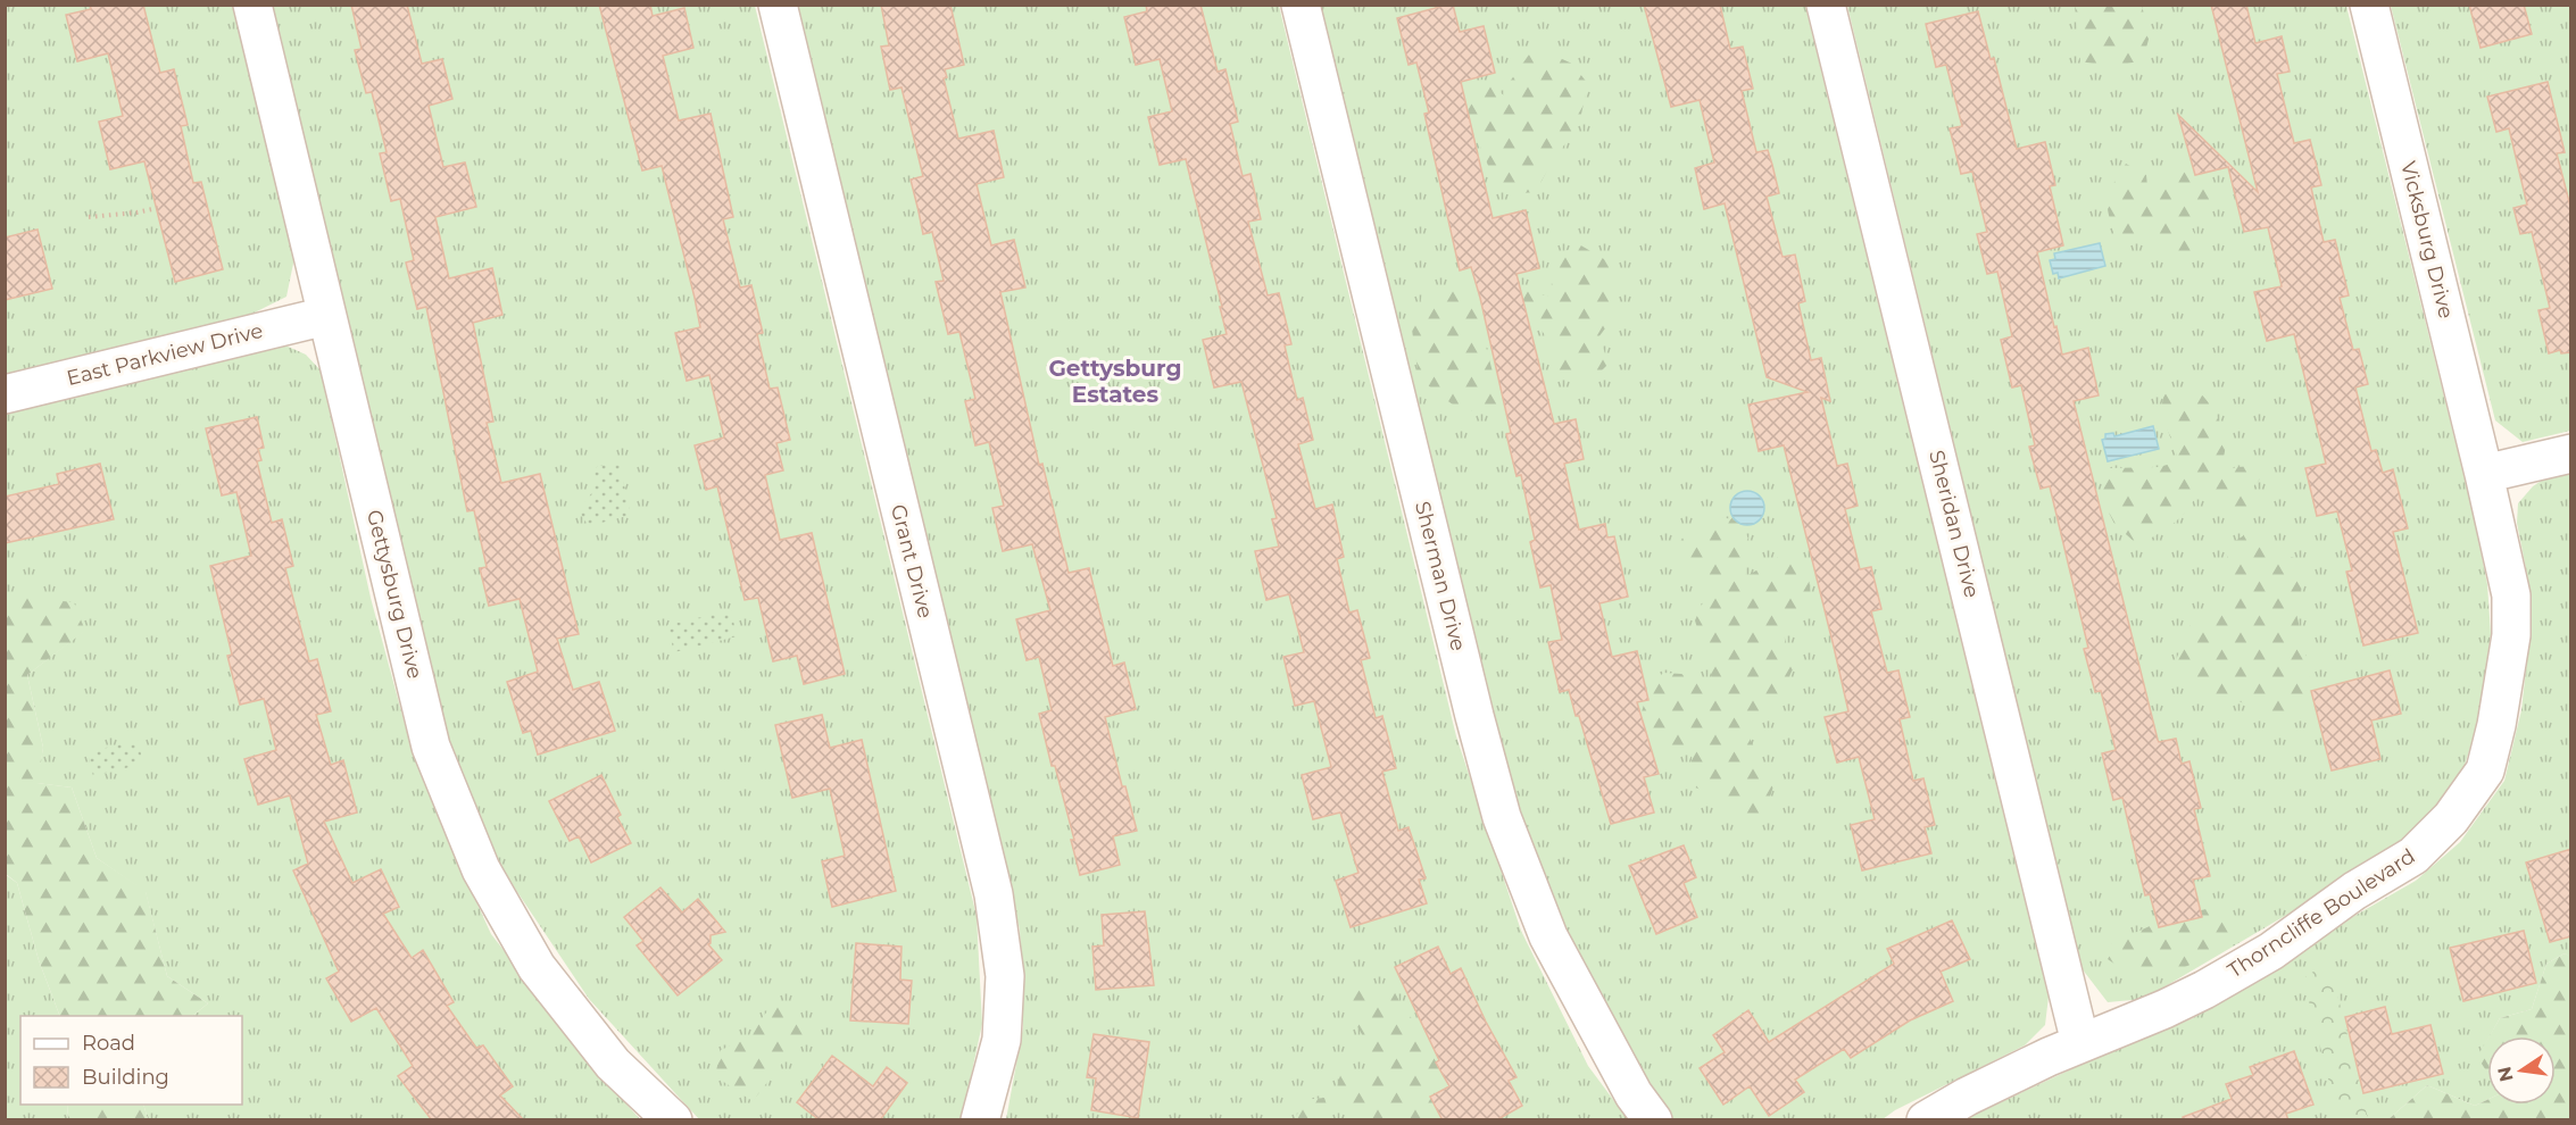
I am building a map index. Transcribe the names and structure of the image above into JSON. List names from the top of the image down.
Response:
{
  "streets": {
    "street": [
      "Vicksburg Drive",
      "East Parkview Drive",
      "Sheridan Drive",
      "Grant Drive",
      "Sherman Drive",
      "Gettysburg Drive",
      "Thorncliffe Boulevard"
    ]
  },
  "crossings": [
    ["Vicksburg Drive", "Thorncliffe Boulevard"],
    ["East Parkview Drive", "Gettysburg Drive"],
    ["Sheridan Drive", "Thorncliffe Boulevard"]
  ],
  "districts": ["Gettysburg Estates"],
  "legend": ["Road", "Building"],
  "north": "left"
}
